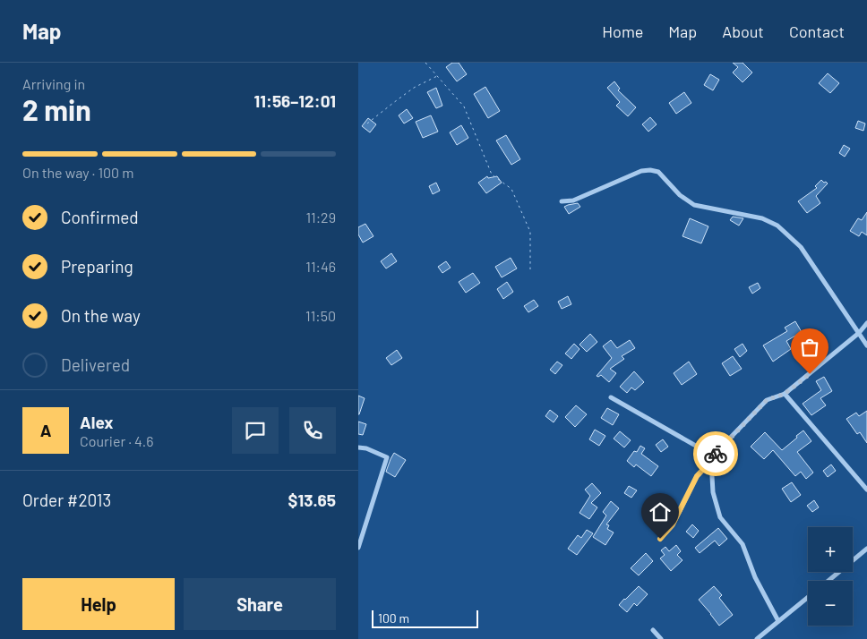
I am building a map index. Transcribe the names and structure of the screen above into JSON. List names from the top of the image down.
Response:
{
  "scale_bar": "100 m",
  "page": {
    "header": "Map",
    "nav": [
      "Home",
      "Map",
      "About",
      "Contact"
    ],
    "heading": ["2 min", "Arriving in", "11:56–12:01"],
    "panel": [
      "Alex",
      "Courier · 4.6",
      "Order #2013",
      "$13.65"
    ],
    "bar": "On the way · 100 m",
    "list": [
      ["Confirmed", "11:29"],
      ["Preparing", "11:46"],
      ["On the way", "11:50"],
      "Delivered"
    ],
    "round": "A",
    "map_buttons": ["+", "−"],
    "buttons": ["Help", "Share"],
    "scale": "100 m"
  }
}
